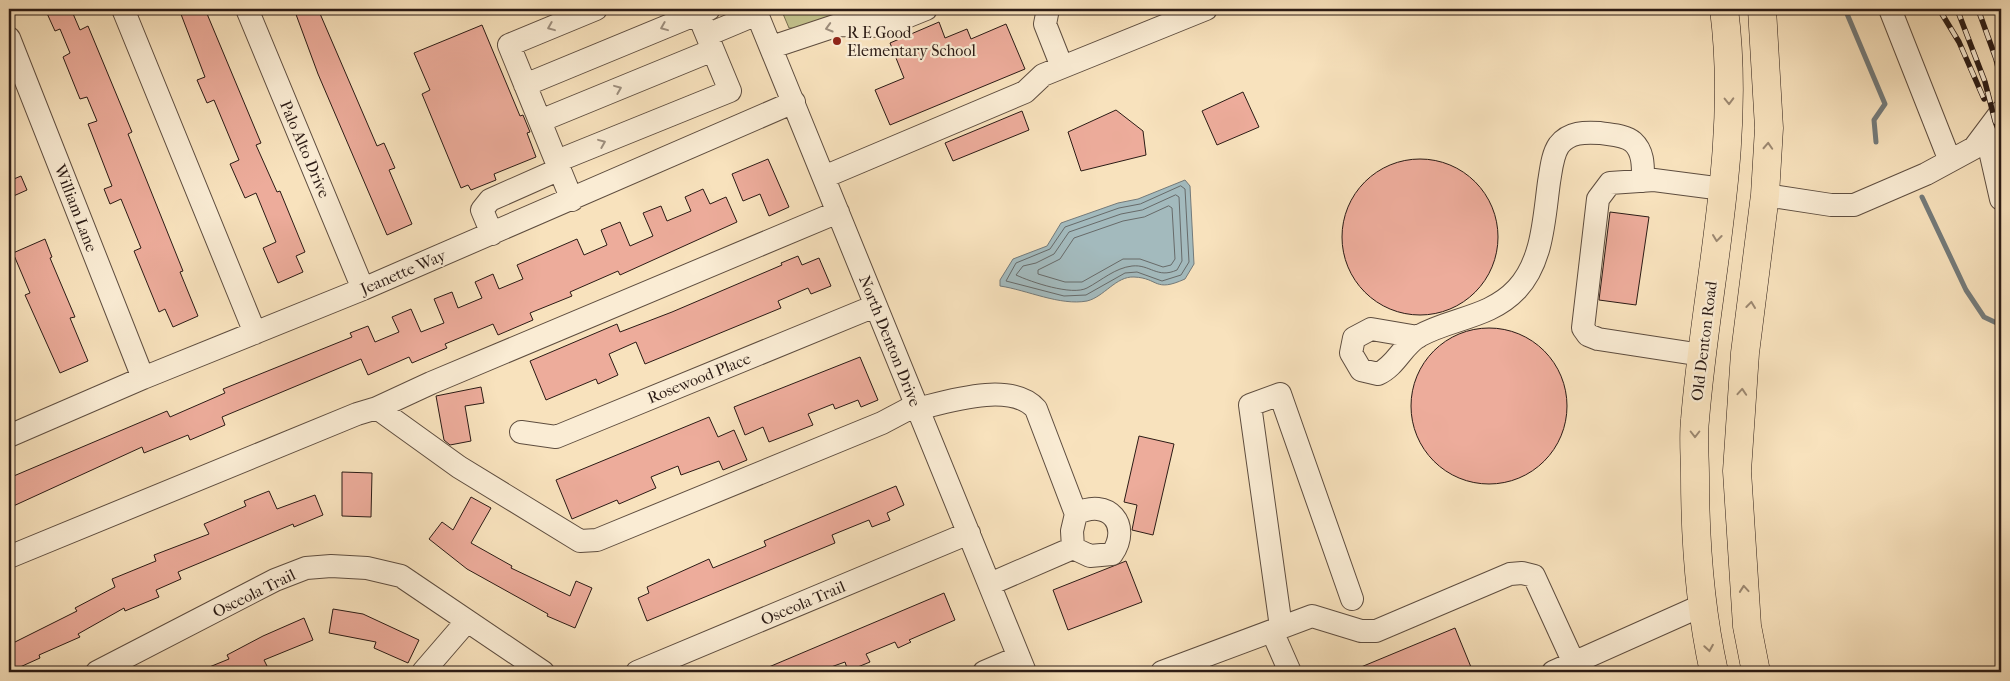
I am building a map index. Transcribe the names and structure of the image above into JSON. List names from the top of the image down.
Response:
{
  "streets": {
    "main road": ["Old Denton Road"],
    "street": [
      "Palo Alto Drive",
      "William Lane",
      "Jeanette Way",
      "North Denton Drive",
      "Rosewood Place",
      "Osceola Trail"
    ]
  },
  "crossings": [
    ["Palo Alto Drive", "Jeanette Way"],
    ["William Lane", "Jeanette Way"],
    ["Jeanette Way", "North Denton Drive"],
    ["North Denton Drive", "Rosewood Place"],
    ["North Denton Drive", "Osceola Trail"]
  ],
  "places": ["R E Good Elementary School"]
}
